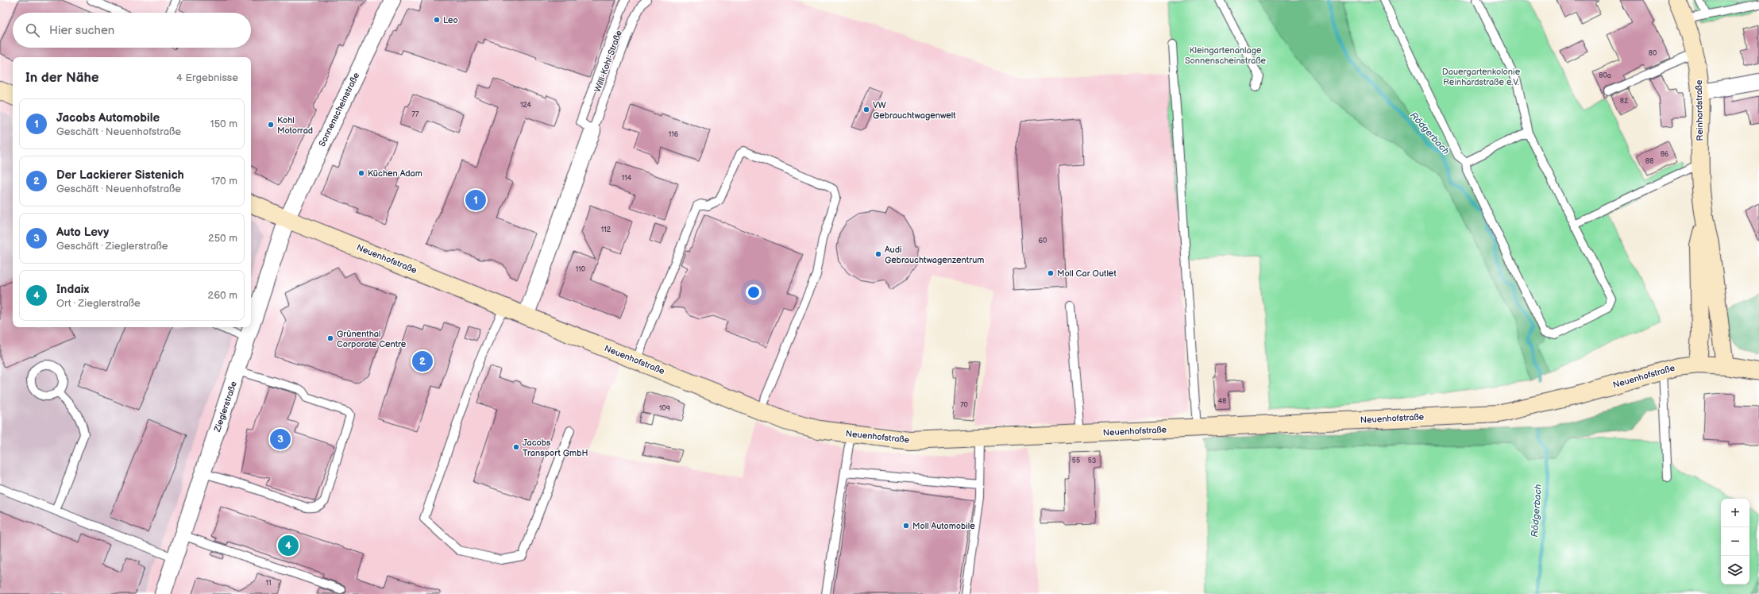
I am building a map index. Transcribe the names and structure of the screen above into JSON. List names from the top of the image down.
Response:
{
  "streets": {
    "street": [
      "Sonnenscheinstraße",
      "Reinhardstraße",
      "Neuenhofstraße",
      "Zieglerstraße"
    ],
    "lane": ["Willi-Kohl-Straße"]
  },
  "crossings": [
    ["Sonnenscheinstraße", "Neuenhofstraße"],
    ["Sonnenscheinstraße", "Zieglerstraße"],
    ["Reinhardstraße", "Neuenhofstraße"],
    ["Neuenhofstraße", "Zieglerstraße"]
  ],
  "water": ["Rödgerbach"],
  "parks": ["Kleingartenanlage Sonnenscheinstraße", "Dauergartenkolonie Reinhardstraße e.V."],
  "places": [
    "Leo",
    "VW Gebrauchtwagenwelt",
    "Kohl Motorrad",
    "Küchen Adam",
    "Audi Gebrauchtwagenzentrum",
    "Moll Car Outlet",
    "Grünenthal Corporate Centre",
    "Jacobs Transport GmbH",
    "Moll Automobile"
  ],
  "house_numbers": [
    "80",
    "80a",
    "82",
    "124",
    "77",
    "116",
    "86",
    "88",
    "114",
    "112",
    "60",
    "110",
    "48",
    "70",
    "109",
    "55",
    "53",
    "11"
  ],
  "page": {
    "search": "Hier suchen",
    "heading": ["In der Nähe", "4 Ergebnisse"],
    "list": [
      {
        "mark": "1",
        "name": "Jacobs Automobile",
        "note": "Geschäft · Neuenhofstraße",
        "value": "150 m"
      },
      {
        "mark": "2",
        "name": "Der Lackierer Sistenich",
        "note": "Geschäft · Neuenhofstraße",
        "value": "170 m"
      },
      {
        "mark": "3",
        "name": "Auto Levy",
        "note": "Geschäft · Zieglerstraße",
        "value": "250 m"
      },
      {
        "mark": "4",
        "name": "Indaix",
        "note": "Ort · Zieglerstraße",
        "value": "260 m"
      }
    ],
    "pins": [
      "1",
      "2",
      "3",
      "4"
    ],
    "map_buttons": ["+", "−"]
  }
}
